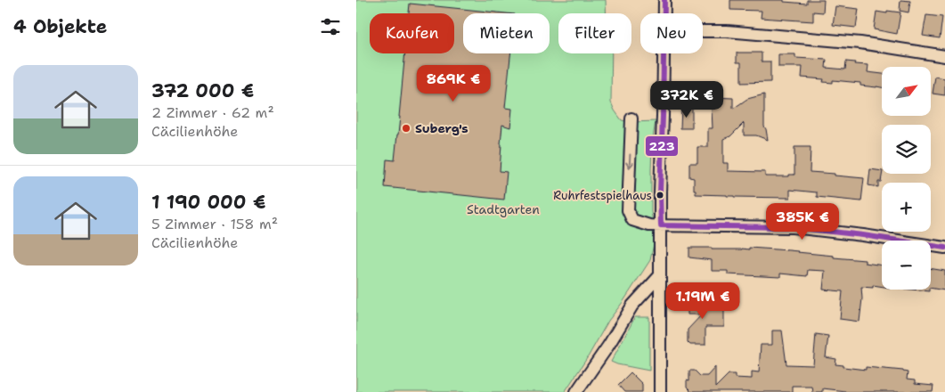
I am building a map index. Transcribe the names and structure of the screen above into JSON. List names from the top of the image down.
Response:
{
  "parks": ["Stadtgarten"],
  "places": ["Suberg's", "Ruhrfestspielhaus"],
  "lines": ["transit line 223"],
  "north": "top right",
  "page": {
    "heading": "4 Objekte",
    "chip": [
      "Kaufen",
      "Mieten",
      "Filter",
      "Neu"
    ],
    "list": [
      {
        "name": "372 000 €",
        "note": "2 Zimmer · 62 m² · Cäcilienhöhe"
      },
      {
        "name": "1 190 000 €",
        "note": "5 Zimmer · 158 m² · Cäcilienhöhe"
      }
    ],
    "price": [
      "869K €",
      "372K €",
      "385K €",
      "1.19M €"
    ],
    "map_buttons": ["+", "−"]
  }
}
